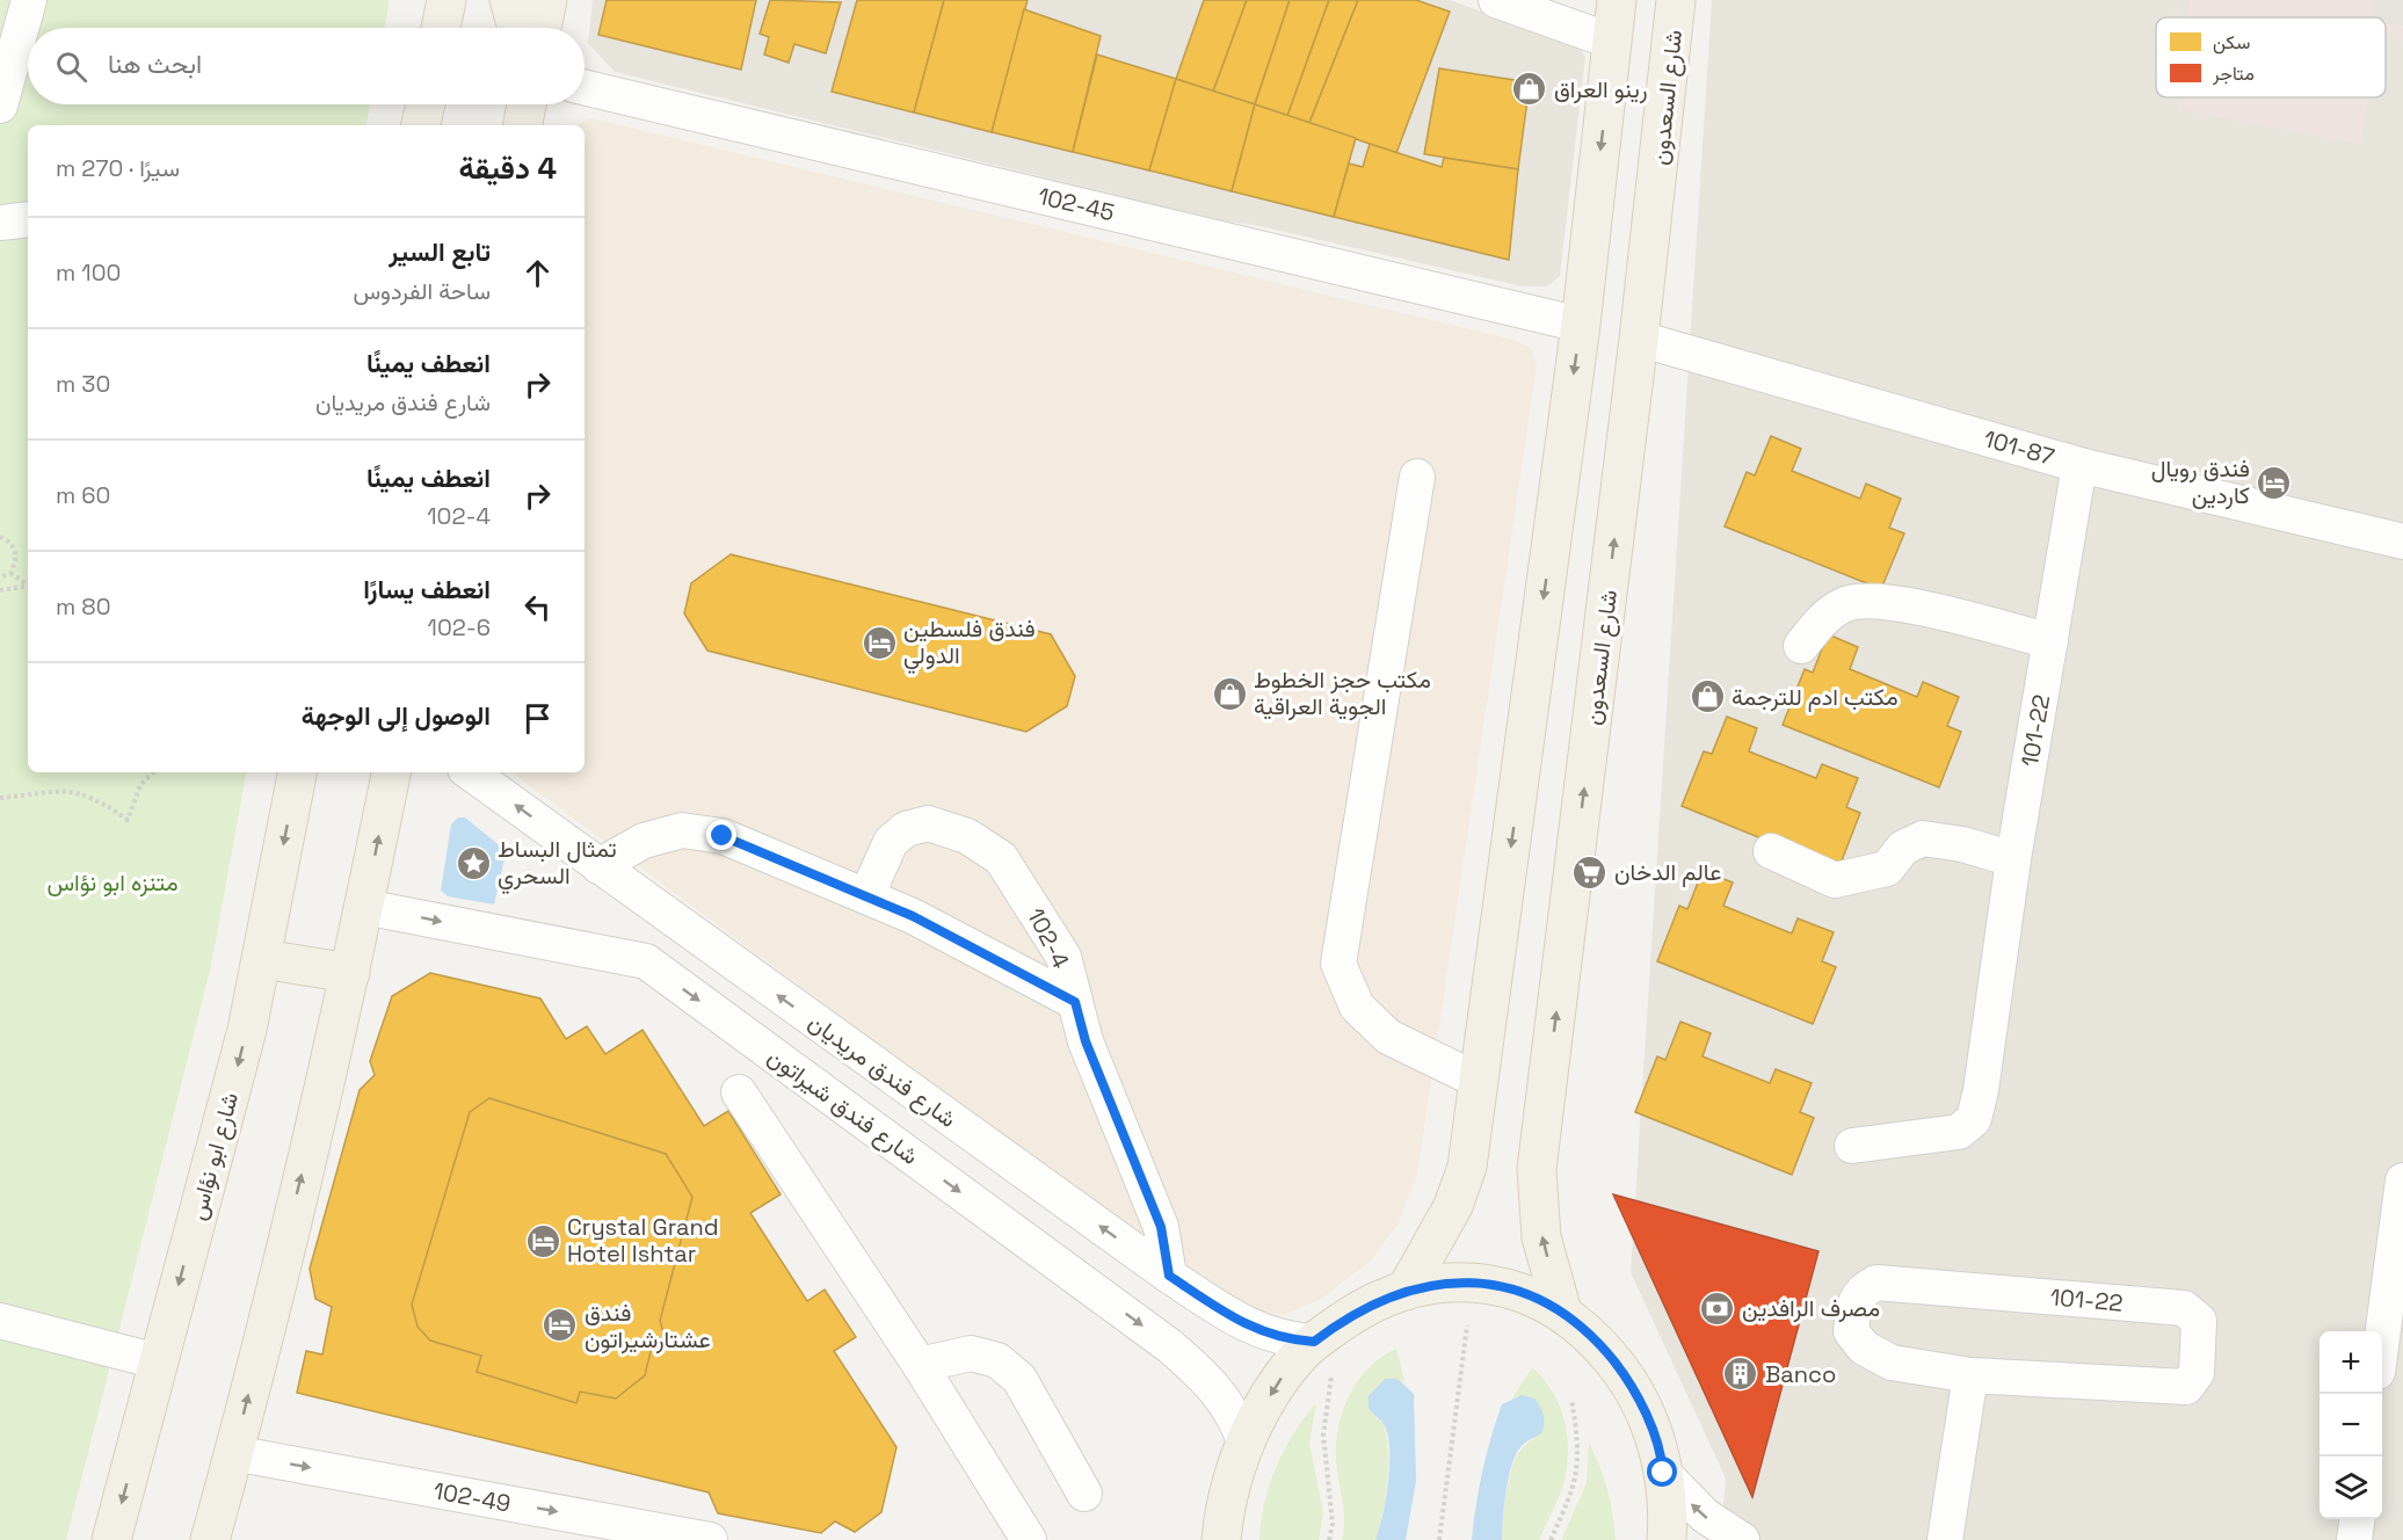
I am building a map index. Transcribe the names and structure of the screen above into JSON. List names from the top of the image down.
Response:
{
  "streets": {
    "main road": ["شارع السعدون", "شارع ابو نؤاس"],
    "street": [
      "102-45",
      "101-87",
      "101-22",
      "102-4",
      "شارع فندق مريديان",
      "شارع فندق شيراتون",
      "102-49"
    ]
  },
  "crossings": [
    ["شارع السعدون", "101-87"],
    ["101-87", "101-22"],
    ["102-4", "شارع فندق مريديان"]
  ],
  "one_way": ["102-49"],
  "parks": ["متنزه ابو نؤاس"],
  "places": {
    "shop": ["رينو العراق", "مكتب حجز الخطوط الجوية العراقية", "مكتب ادم للترجمة"],
    "hotel": [
      "فندق رويال كاردين",
      "فندق فلسطين الدولي",
      "Crystal Grand Hotel Ishtar",
      "فندق عشتارشيراتون"
    ],
    "place": ["تمثال البساط السحري"],
    "supermarket": ["عالم الدخان"],
    "bank": ["مصرف الرافدين"],
    "building": ["Banco"]
  },
  "legend": ["سكن", "متاجر"],
  "page": {
    "search": "ابحث هنا",
    "heading": ["4 دقيقة", "سيرًا · 270 m"],
    "list": [
      ["تابع السير", "ساحة الفردوس", "100 m"],
      ["انعطف يمينًا", "شارع فندق مريديان", "30 m"],
      ["انعطف يمينًا", "102-4", "60 m"],
      ["انعطف يسارًا", "102-6", "80 m"],
      "الوصول إلى الوجهة"
    ],
    "map_buttons": ["+", "−"]
  }
}
